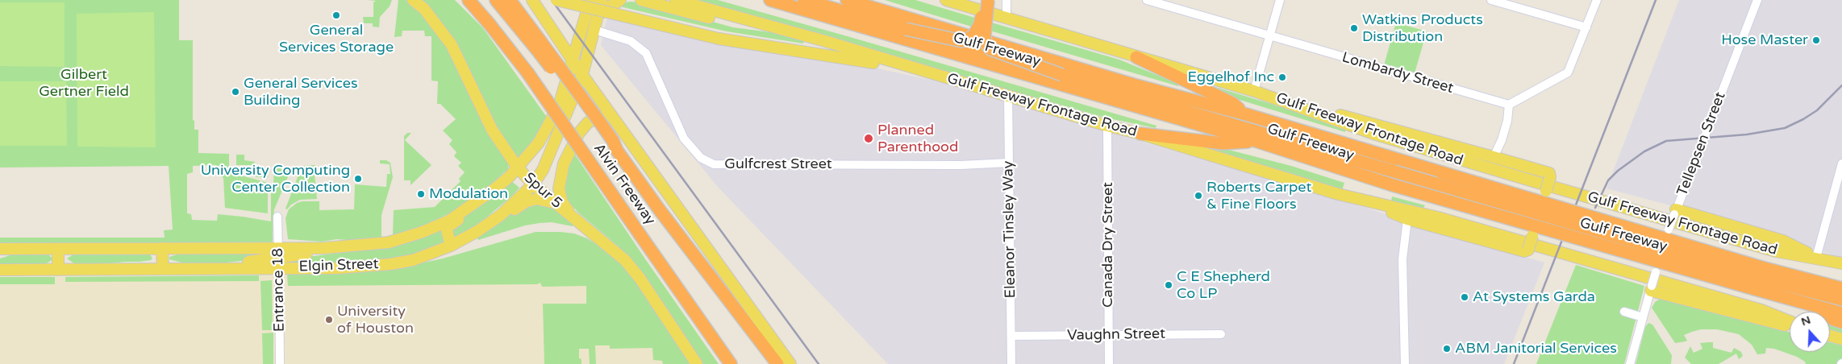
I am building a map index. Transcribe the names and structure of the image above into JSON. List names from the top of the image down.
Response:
{
  "streets": {
    "highway": ["Gulf Freeway", "Alvin Freeway"],
    "main road": ["Gulf Freeway Frontage Road", "Spur 5", "Elgin Street"],
    "street": [
      "Lombardy Street",
      "Tellepsen Street",
      "Gulfcrest Street",
      "Eleanor Tinsley Way",
      "Canada Dry Street",
      "Entrance 18",
      "Vaughn Street"
    ]
  },
  "crossings": [
    ["Gulf Freeway Frontage Road", "Eleanor Tinsley Way"],
    ["Gulf Freeway Frontage Road", "Canada Dry Street"],
    ["Gulfcrest Street", "Eleanor Tinsley Way"],
    ["Gulfcrest Street", "Elgin Street"],
    ["Spur 5", "Elgin Street"],
    ["Eleanor Tinsley Way", "Vaughn Street"],
    ["Canada Dry Street", "Vaughn Street"],
    ["Elgin Street", "Entrance 18"]
  ],
  "parks": ["Gilbert Gertner Field"],
  "places": [
    "General Services Storage",
    "Watkins Products Distribution",
    "Hose Master",
    "Eggelhof Inc",
    "General Services Building",
    "Planned Parenthood",
    "University Computing Center Collection",
    "Modulation",
    "Roberts Carpet & Fine Floors",
    "C E Shepherd Co LP",
    "At Systems Garda",
    "University of Houston",
    "ABM Janitorial Services"
  ],
  "north": "top"
}
